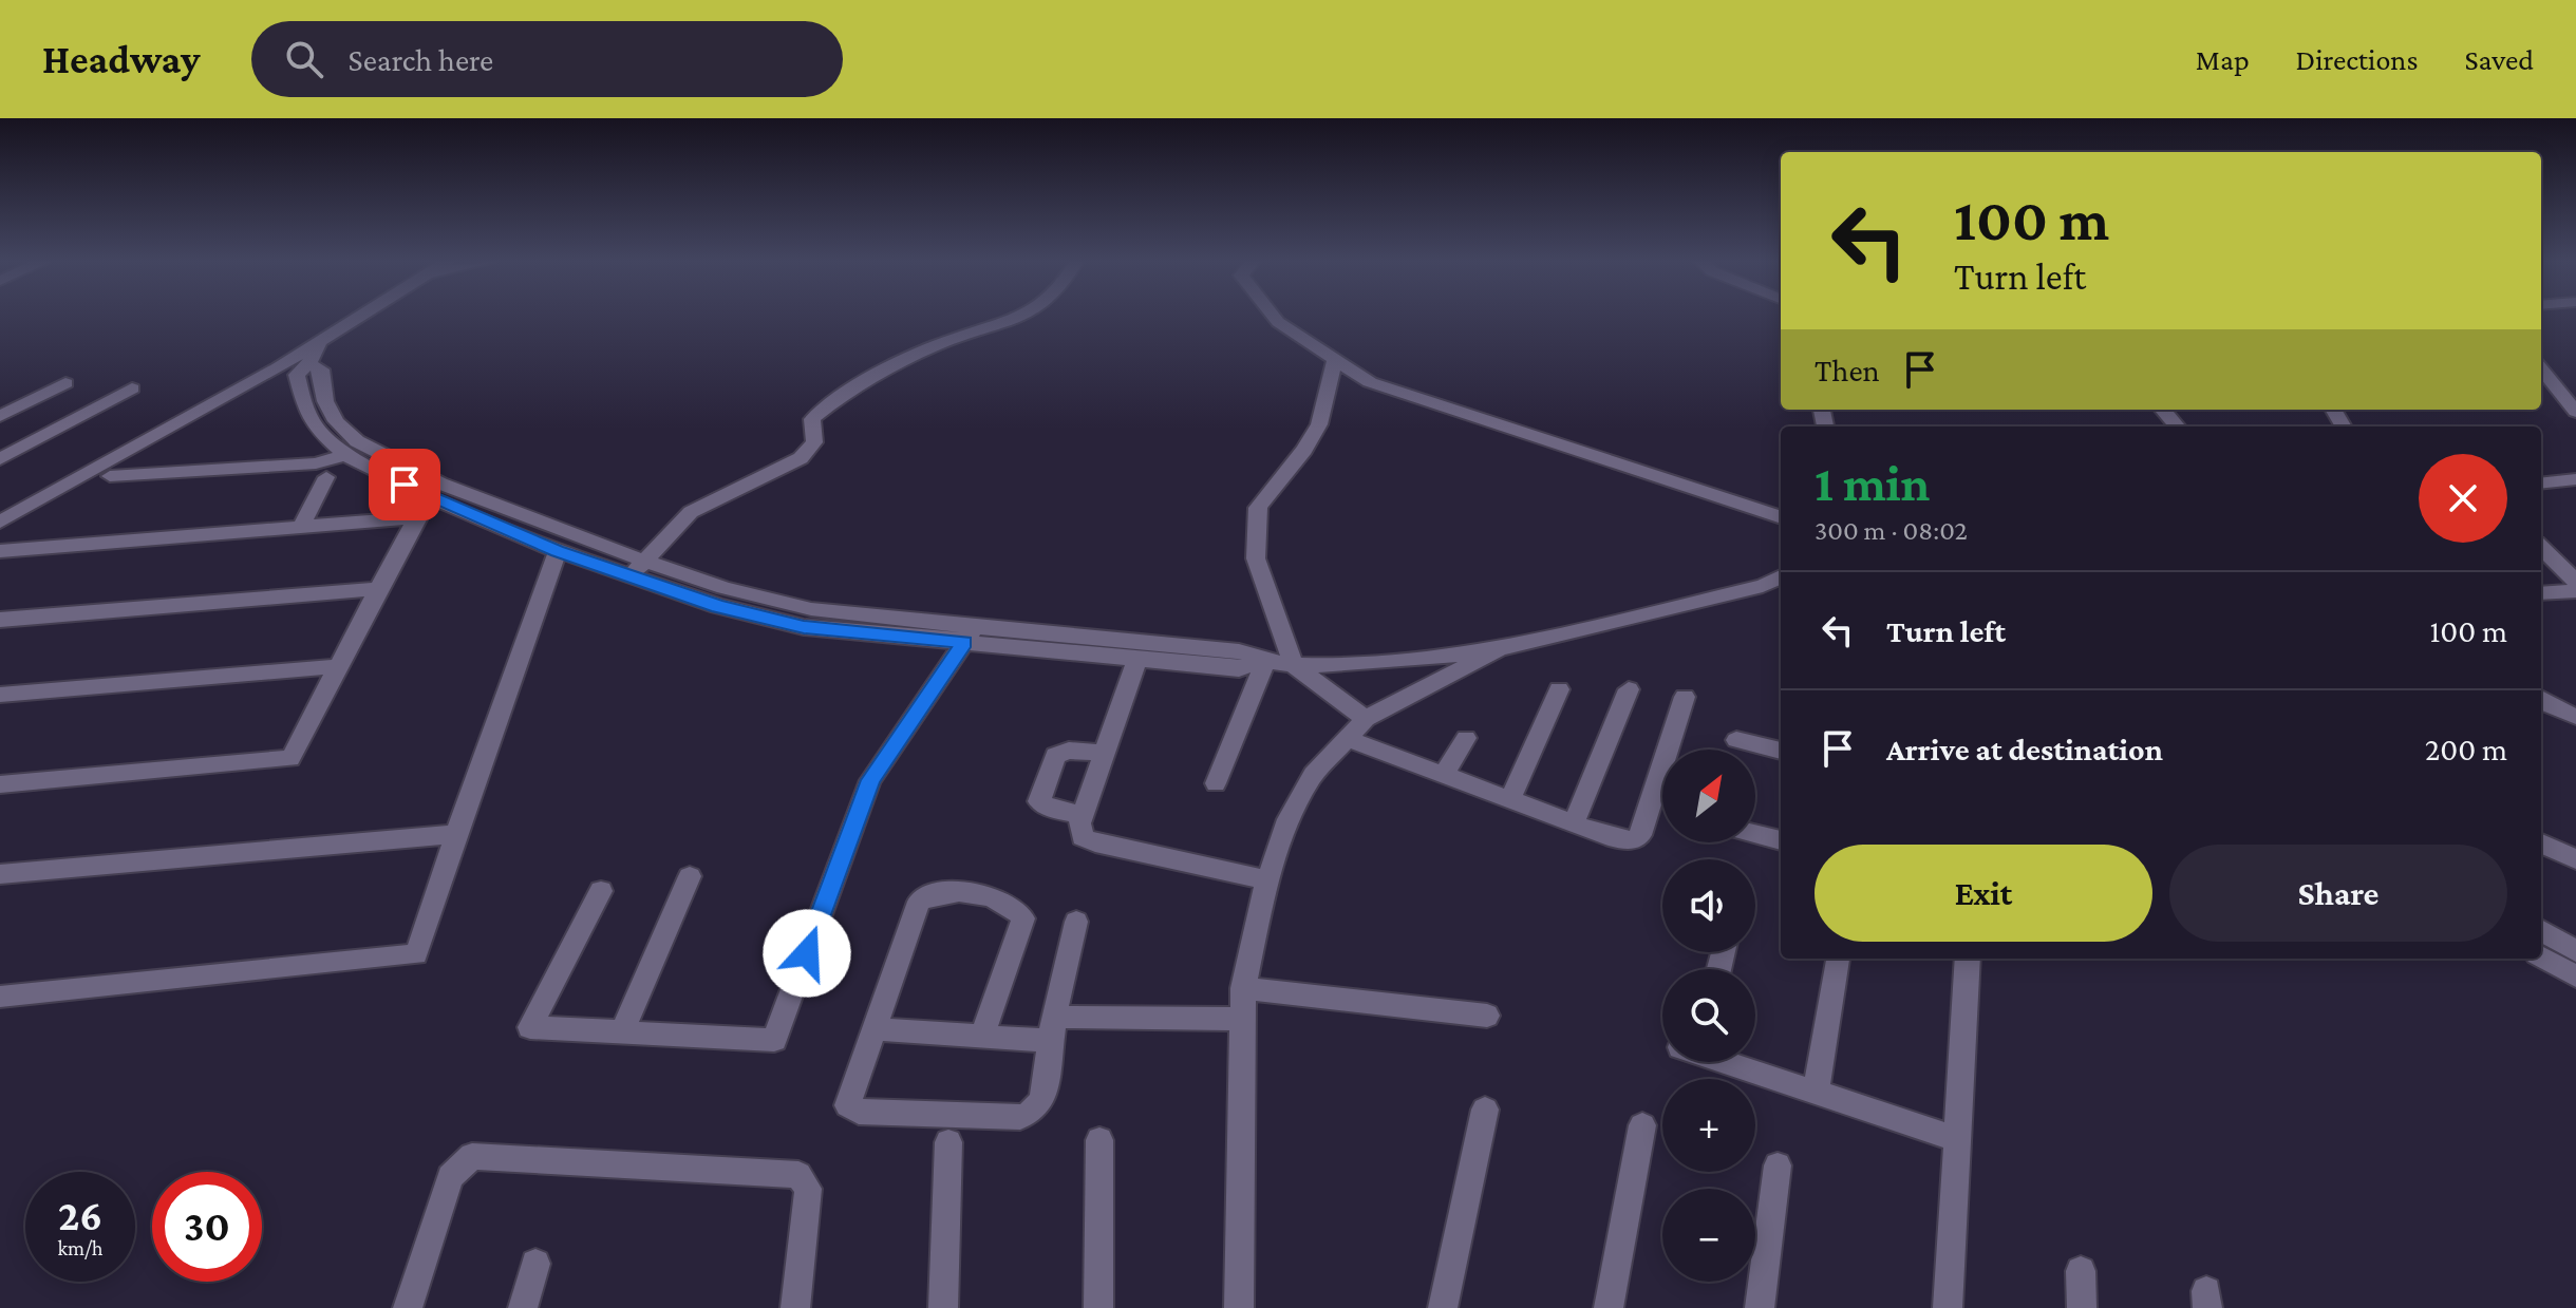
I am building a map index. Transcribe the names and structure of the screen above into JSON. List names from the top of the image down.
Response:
{
  "north": "top right",
  "page": {
    "header": "Headway",
    "search": "Search here",
    "nav": ["Map", "Directions", "Saved"],
    "turn": ["100 m", "Turn left"],
    "then": "Then",
    "heading": ["1 min", "300 m · 08:02"],
    "list": [
      {
        "name": "Turn left",
        "value": "100 m"
      },
      {
        "name": "Arrive at destination",
        "value": "200 m"
      }
    ],
    "map_buttons": ["+", "−"],
    "buttons": ["Exit", "Share"],
    "speed": "26 km/h",
    "limit": "30"
  }
}
